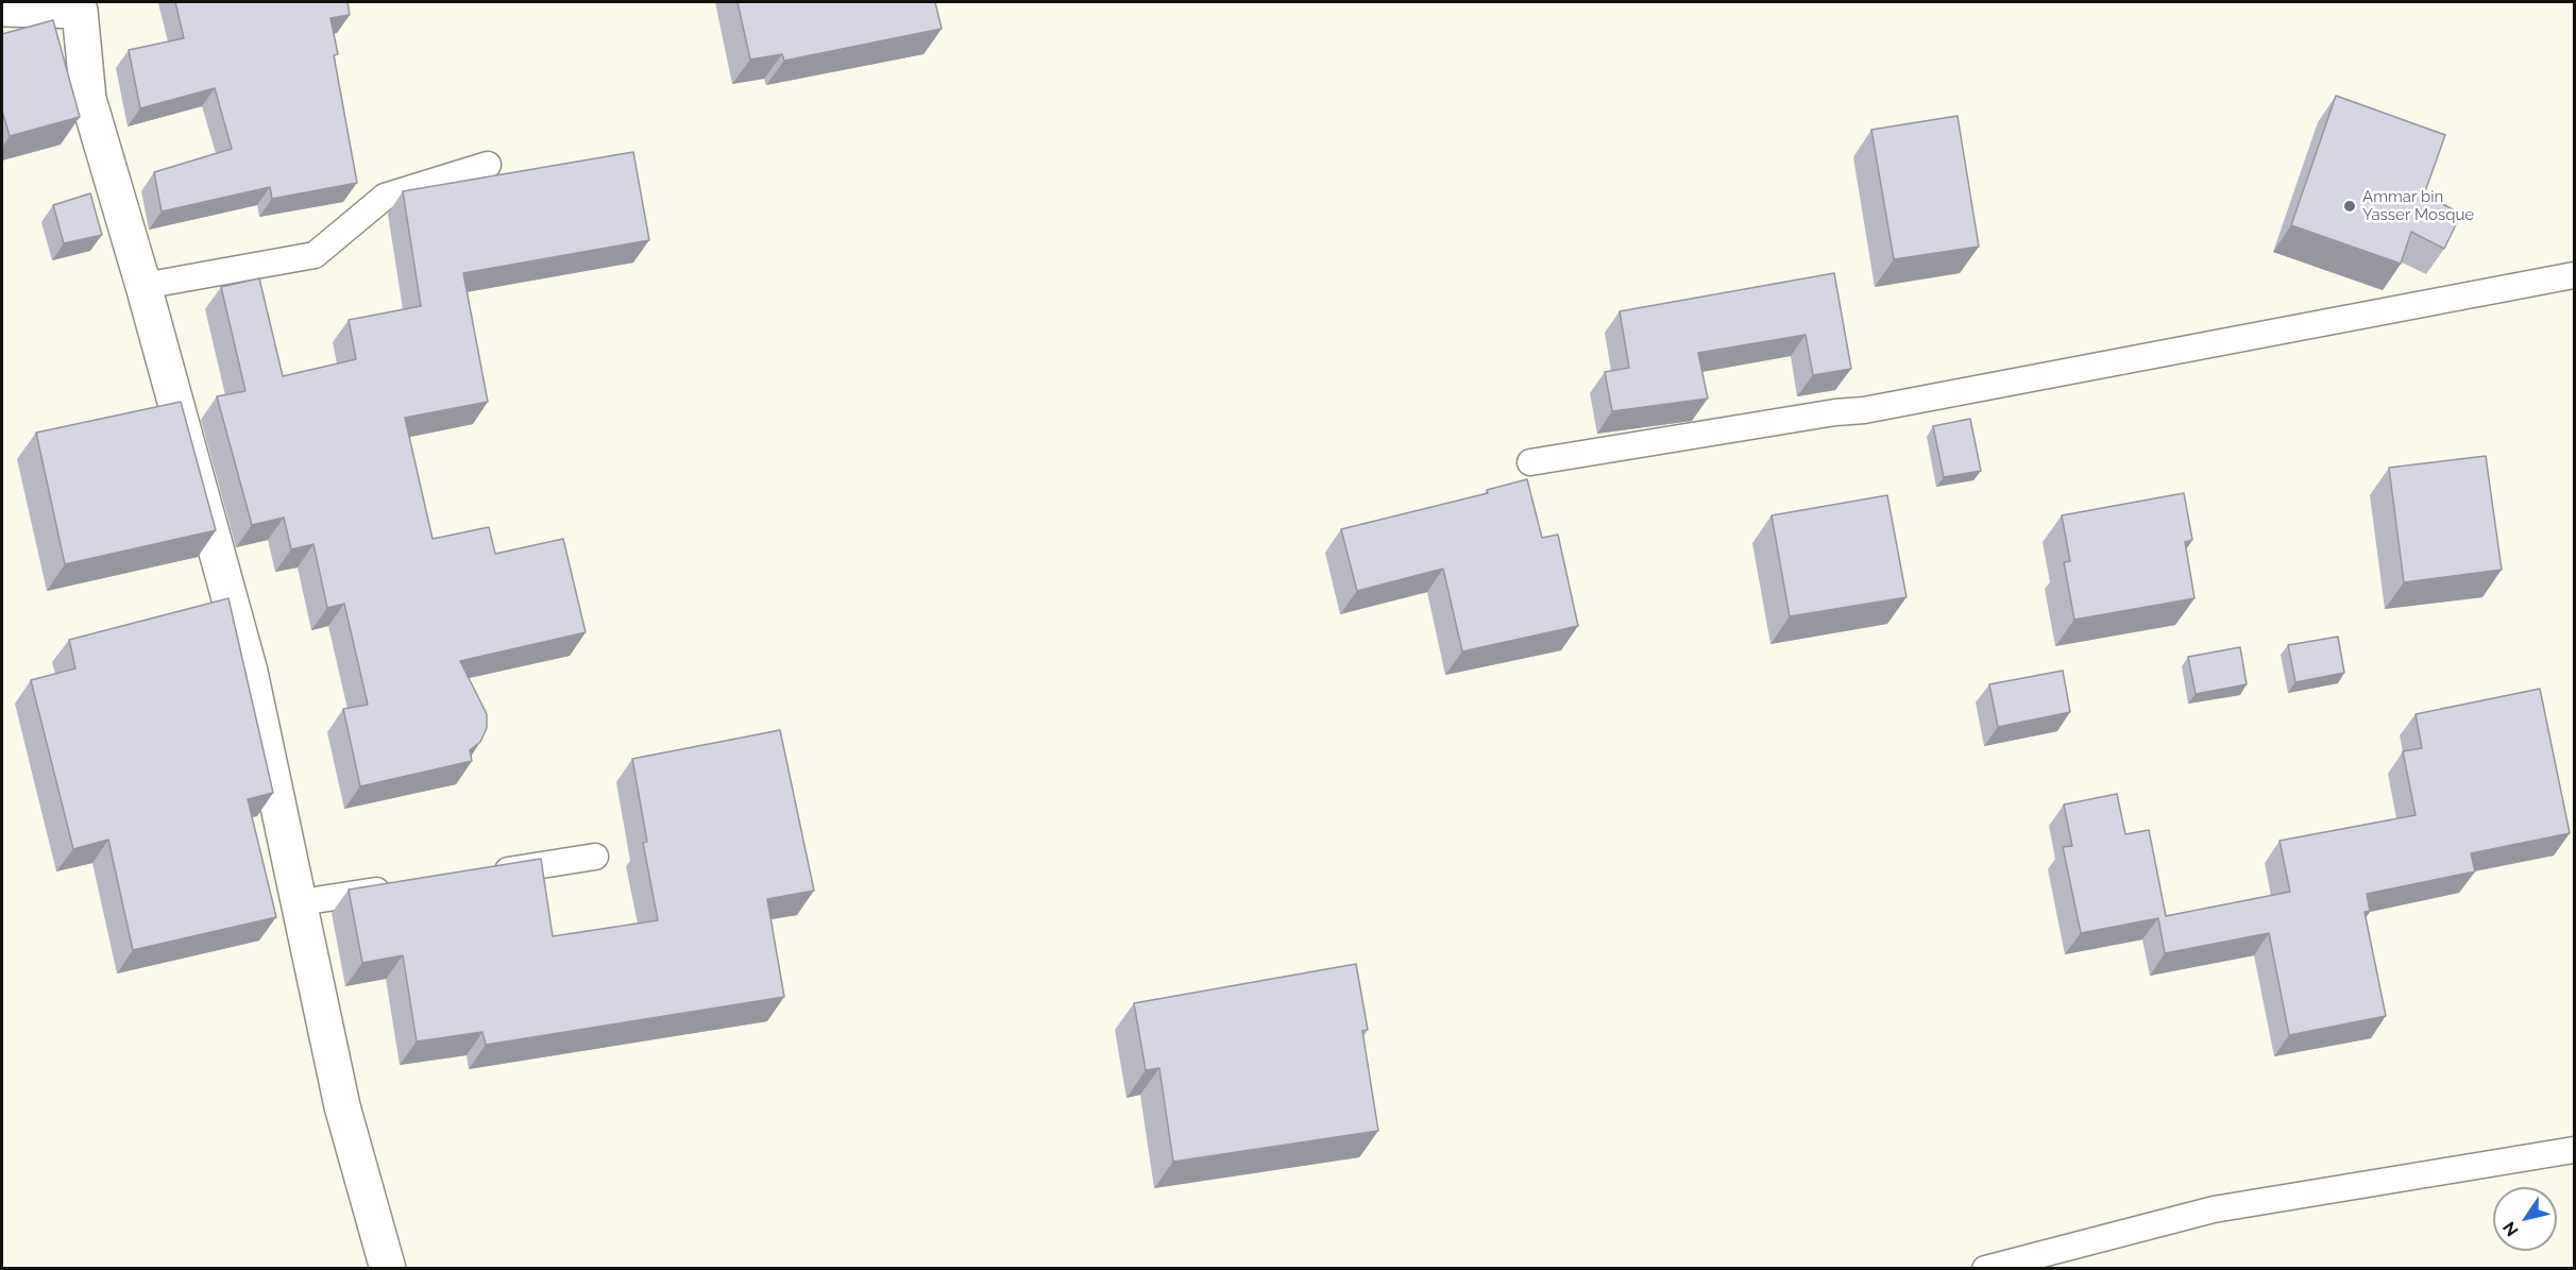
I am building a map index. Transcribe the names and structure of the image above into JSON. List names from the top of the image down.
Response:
{
  "places": ["Ammar bin Yasser Mosque"],
  "north": "bottom left"
}
